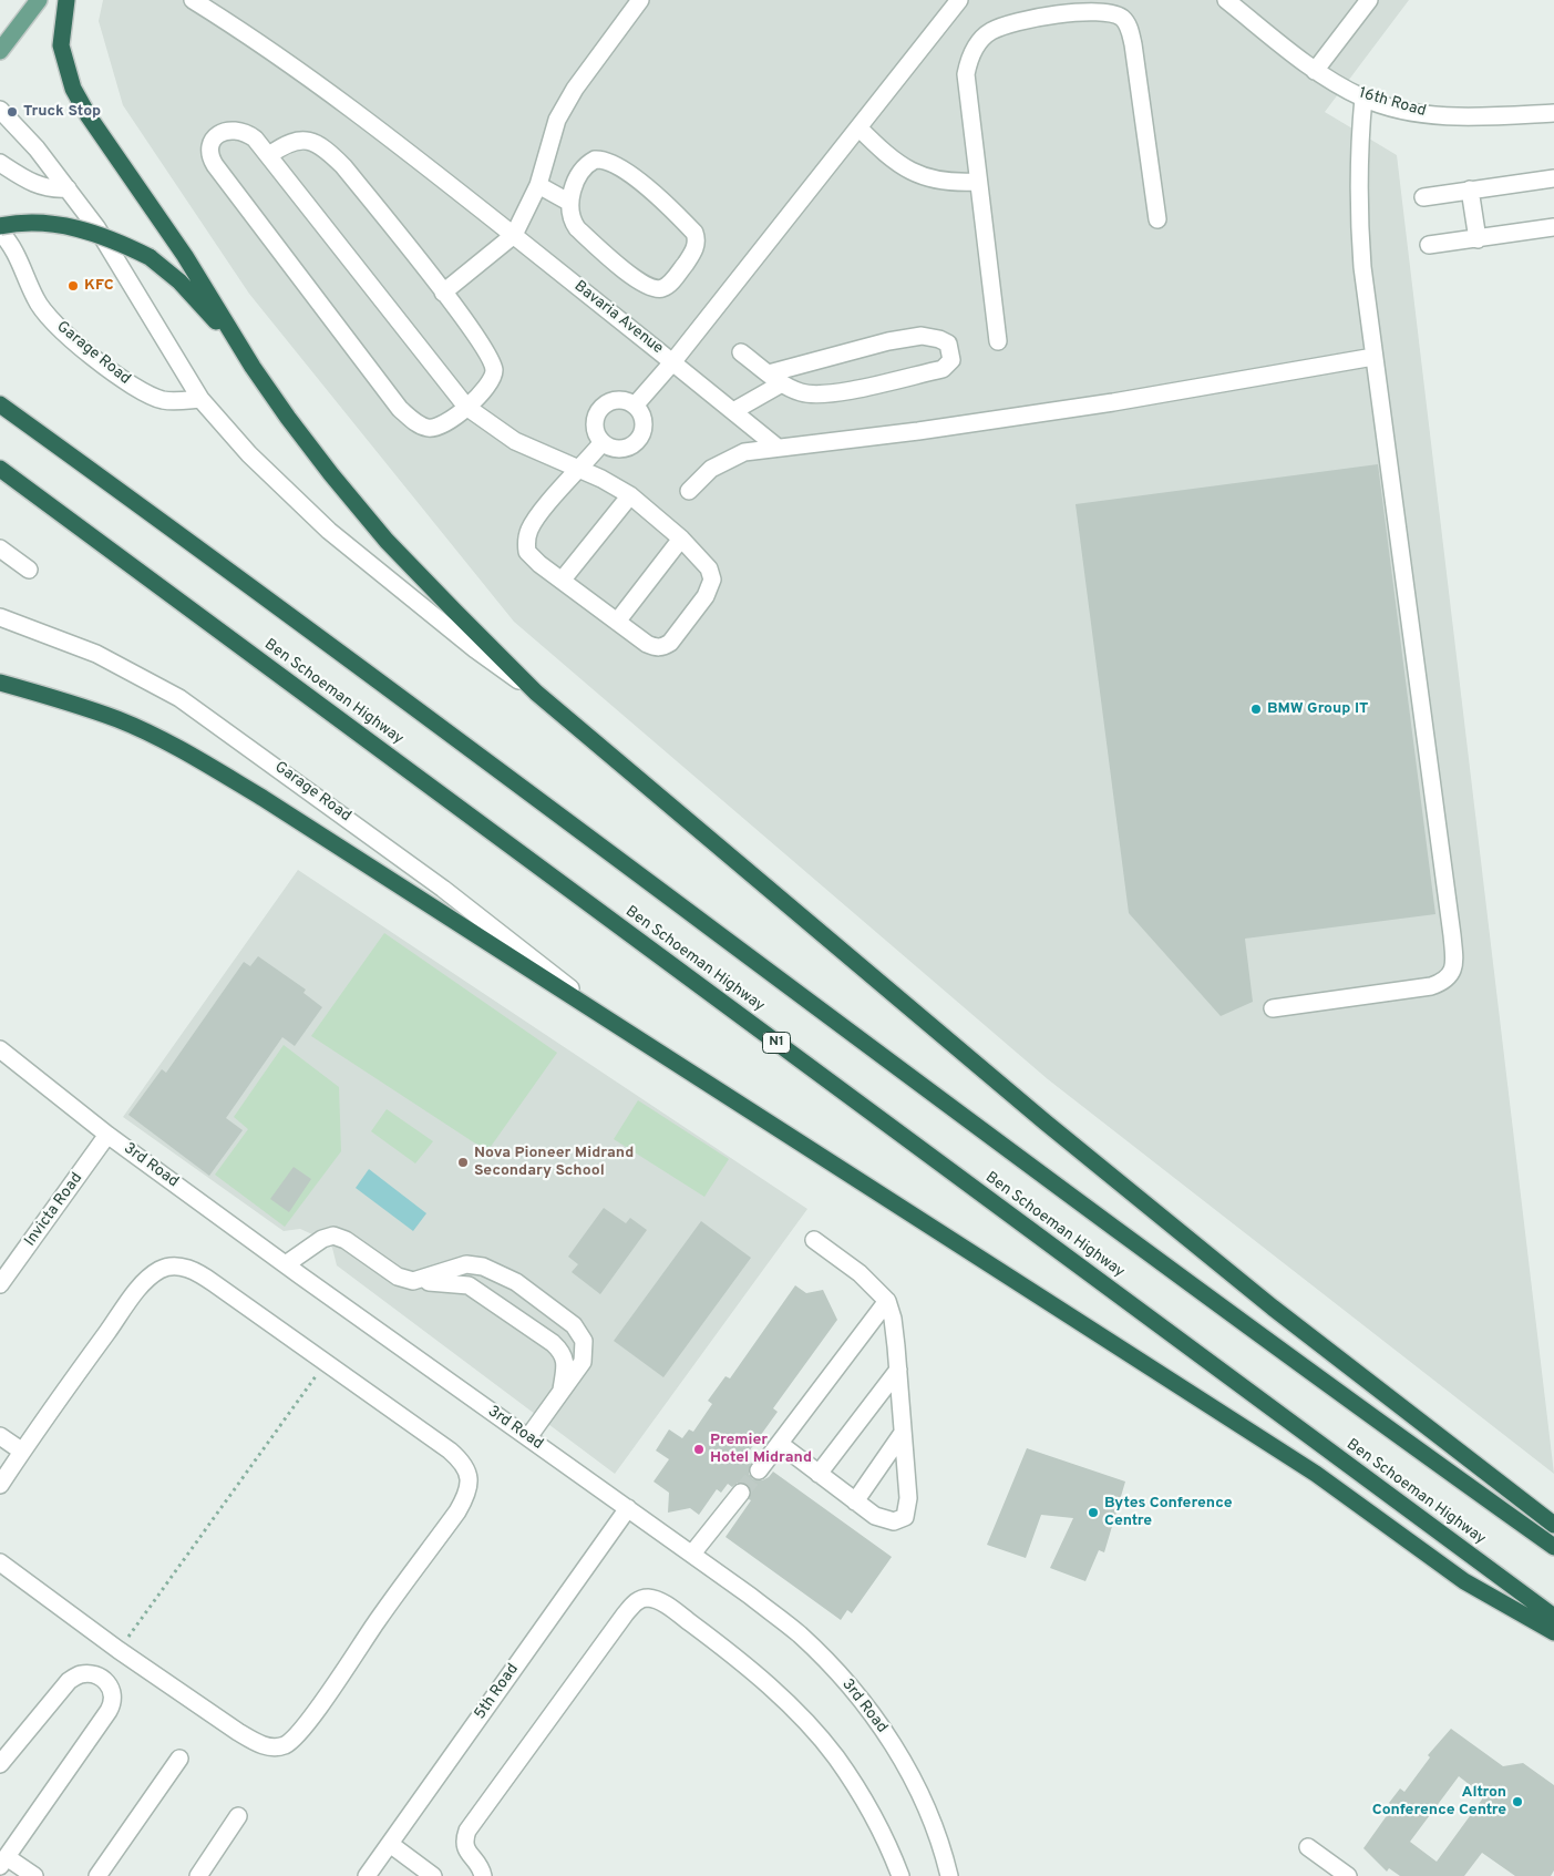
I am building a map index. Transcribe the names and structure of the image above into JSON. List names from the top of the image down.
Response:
{
  "streets": {
    "highway": ["Ben Schoeman Highway", "N1"],
    "street": [
      "16th Road",
      "Bavaria Avenue",
      "Garage Road",
      "3rd Road",
      "Invicta Road",
      "5th Road"
    ]
  },
  "crossings": [
    ["3rd Road", "Invicta Road"],
    ["3rd Road", "5th Road"]
  ],
  "places": [
    "Truck Stop",
    "KFC",
    "BMW Group IT",
    "Nova Pioneer Midrand Secondary School",
    "Premier Hotel Midrand",
    "Bytes Conference Centre",
    "Altron Conference Centre"
  ]
}
